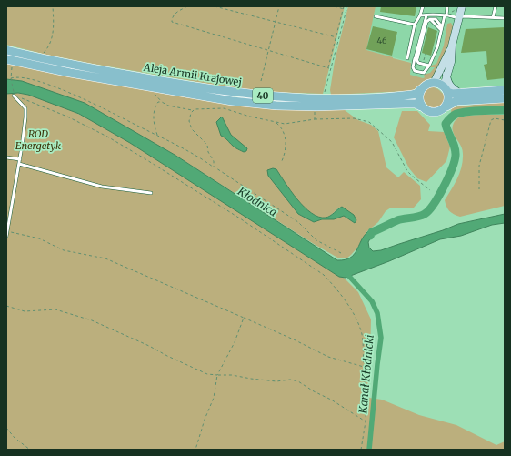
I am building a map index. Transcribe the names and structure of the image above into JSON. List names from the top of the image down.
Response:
{
  "streets": {
    "main road": ["Aleja Armii Krajowej", "40"]
  },
  "crossings": [
    ["Aleja Armii Krajowej", "40"]
  ],
  "water": ["Kłodnica", "Kanał Kłodnicki"],
  "parks": ["ROD Energetyk"],
  "house_numbers": ["46"]
}
